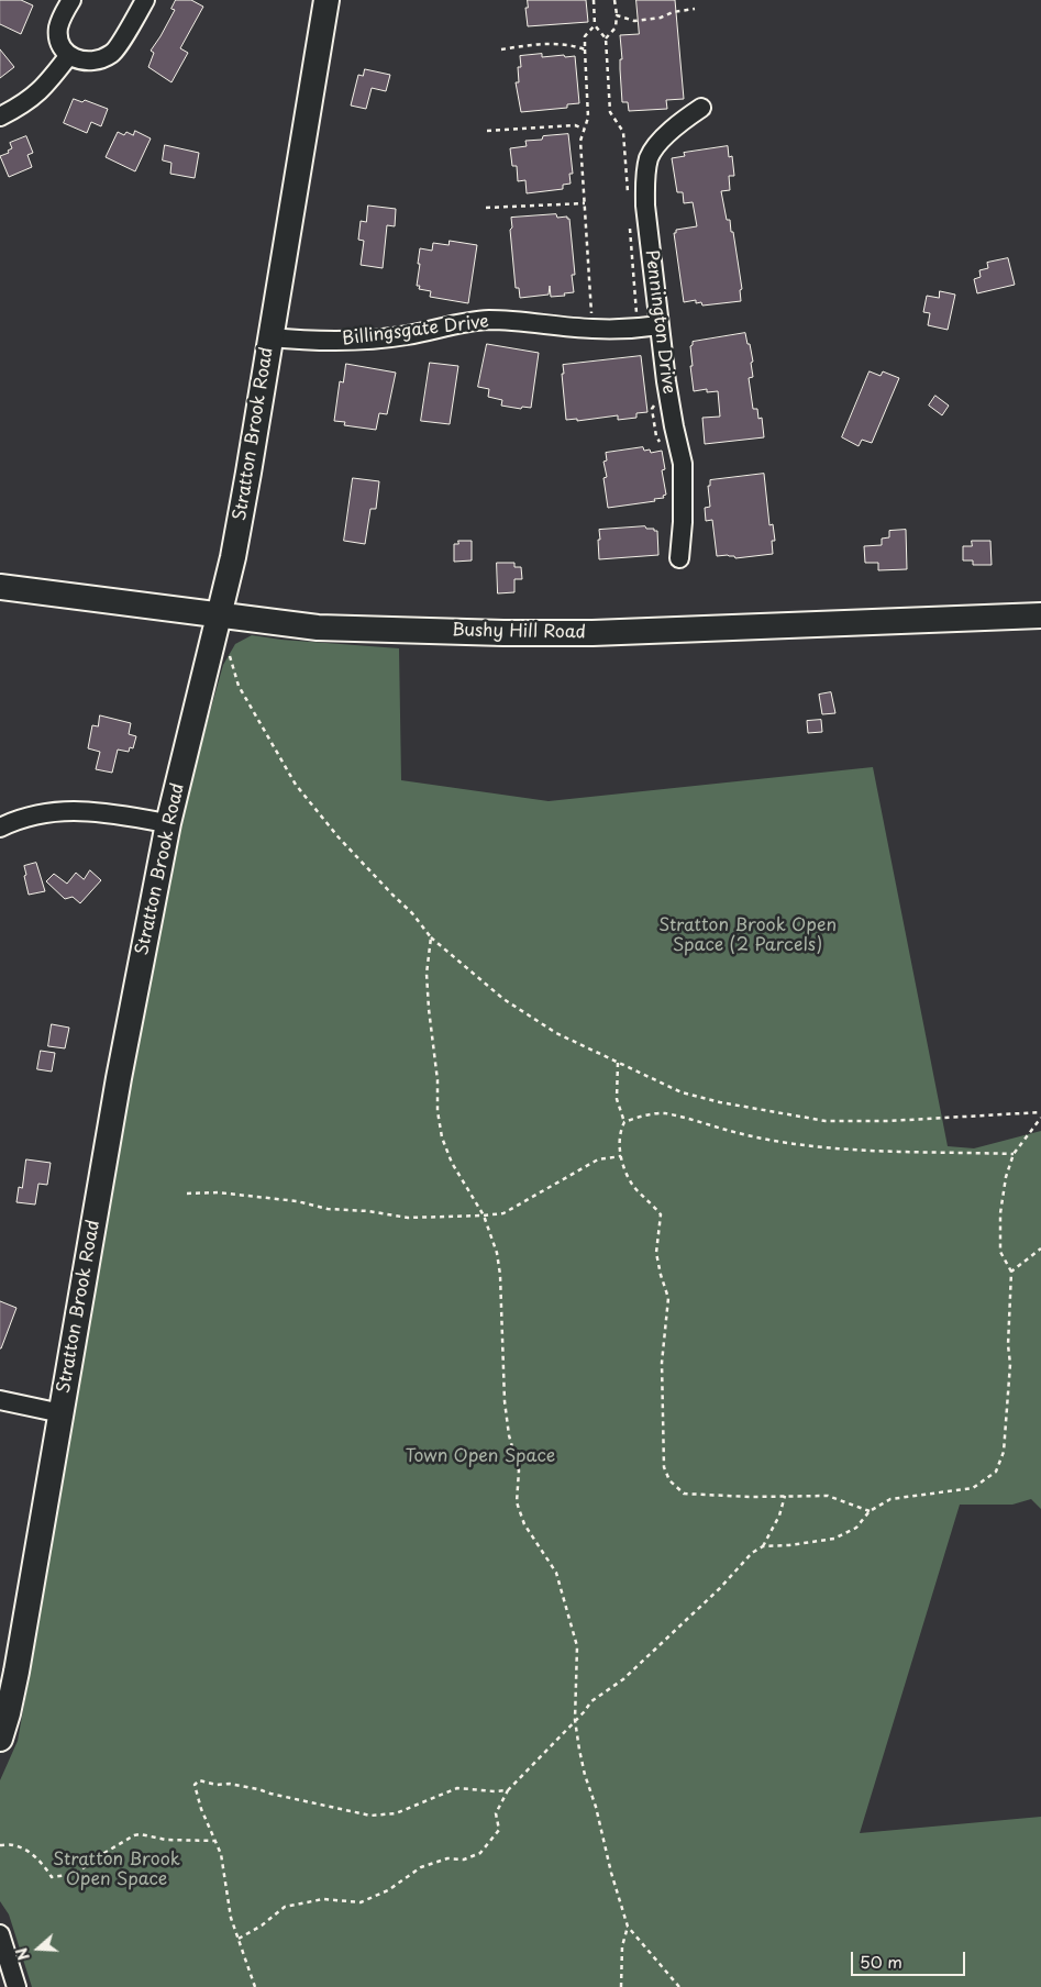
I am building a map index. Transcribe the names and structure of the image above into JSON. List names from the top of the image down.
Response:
{
  "streets": {
    "street": [
      "Pennington Drive",
      "Billingsgate Drive",
      "Stratton Brook Road",
      "Bushy Hill Road"
    ]
  },
  "crossings": [
    ["Pennington Drive", "Billingsgate Drive"],
    ["Billingsgate Drive", "Stratton Brook Road"],
    ["Stratton Brook Road", "Bushy Hill Road"]
  ],
  "parks": ["Stratton Brook Open Space (2 Parcels)", "Town Open Space", "Stratton Brook Open Space"],
  "scale_bar": "50 m",
  "north": "left"
}
